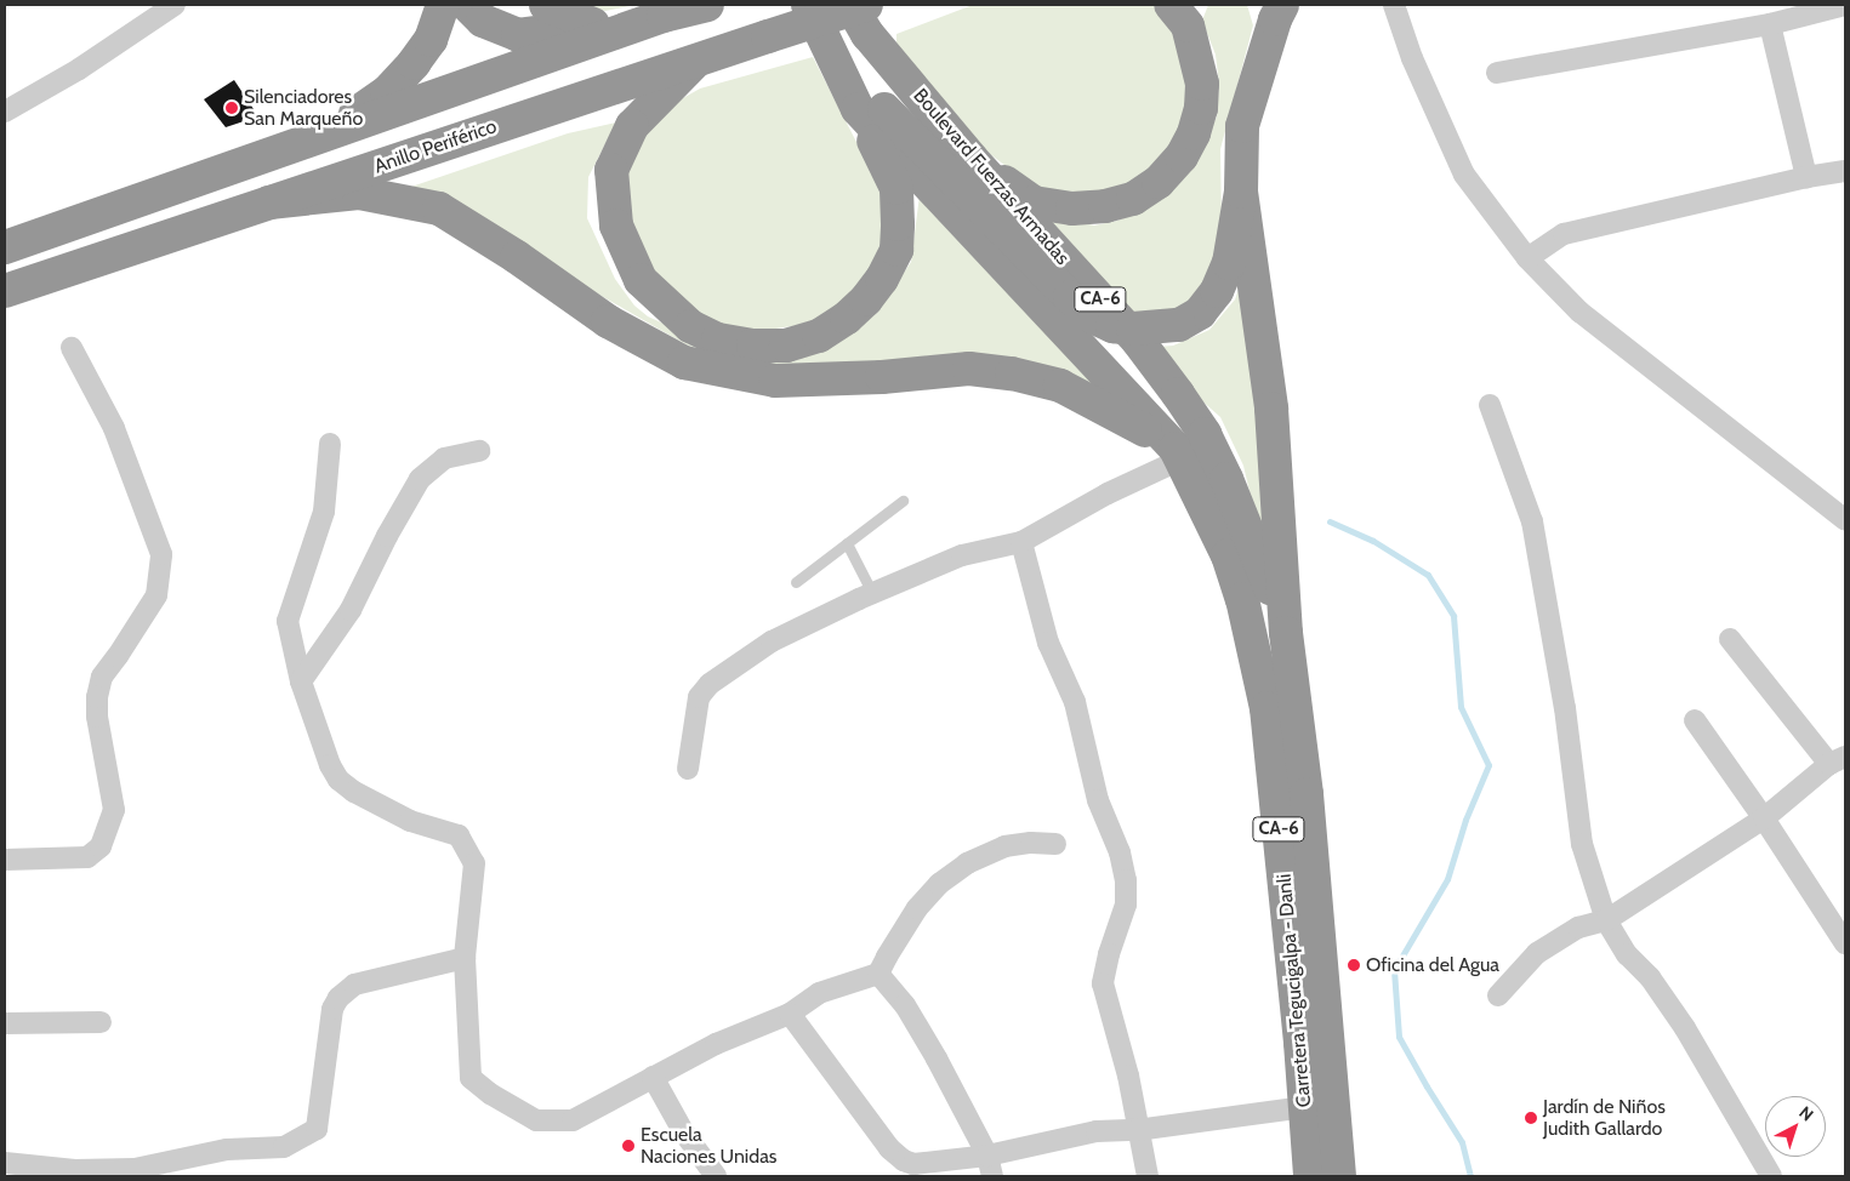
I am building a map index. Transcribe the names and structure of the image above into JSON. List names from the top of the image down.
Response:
{
  "streets": {
    "highway": [
      "Anillo Periférico",
      "Boulevard Fuerzas Armadas",
      "CA-6",
      "Carretera Tegucigalpa - Danli"
    ]
  },
  "crossings": [
    ["Boulevard Fuerzas Armadas", "Carretera Tegucigalpa - Danli"],
    ["CA-6", "Carretera Tegucigalpa - Danli"]
  ],
  "places": [
    "Silenciadores San Marqueño",
    "Oficina del Agua",
    "Jardín de Niños Judith Gallardo",
    "Escuela Naciones Unidas"
  ],
  "north": "top right"
}
